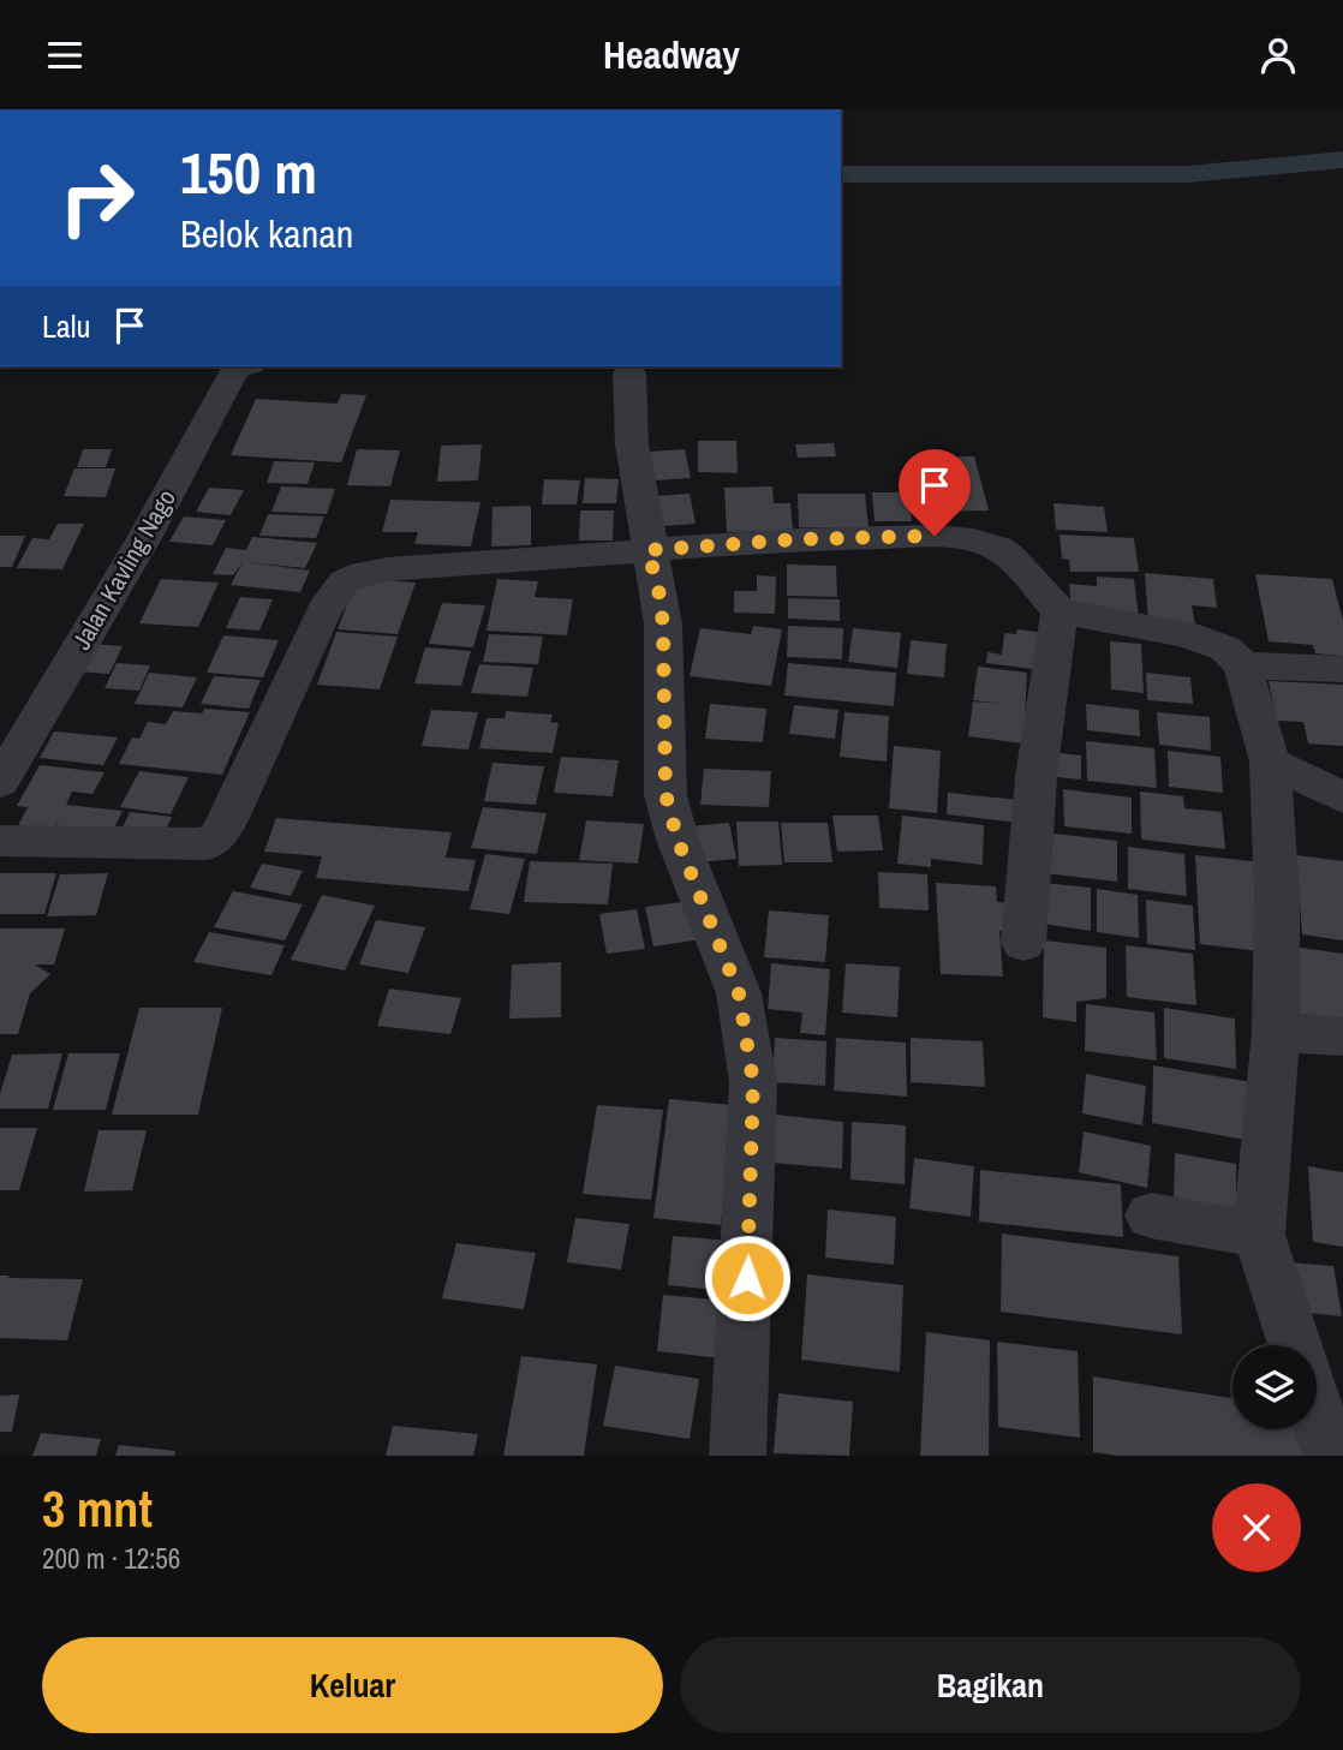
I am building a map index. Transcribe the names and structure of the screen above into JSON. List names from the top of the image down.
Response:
{
  "streets": {
    "street": ["Jalan Kavling Nago"]
  },
  "page": {
    "header": "Headway",
    "turn": ["150 m", "Belok kanan"],
    "then": "Lalu",
    "heading": ["3 mnt", "200 m · 12:56"],
    "buttons": ["Keluar", "Bagikan"]
  }
}
